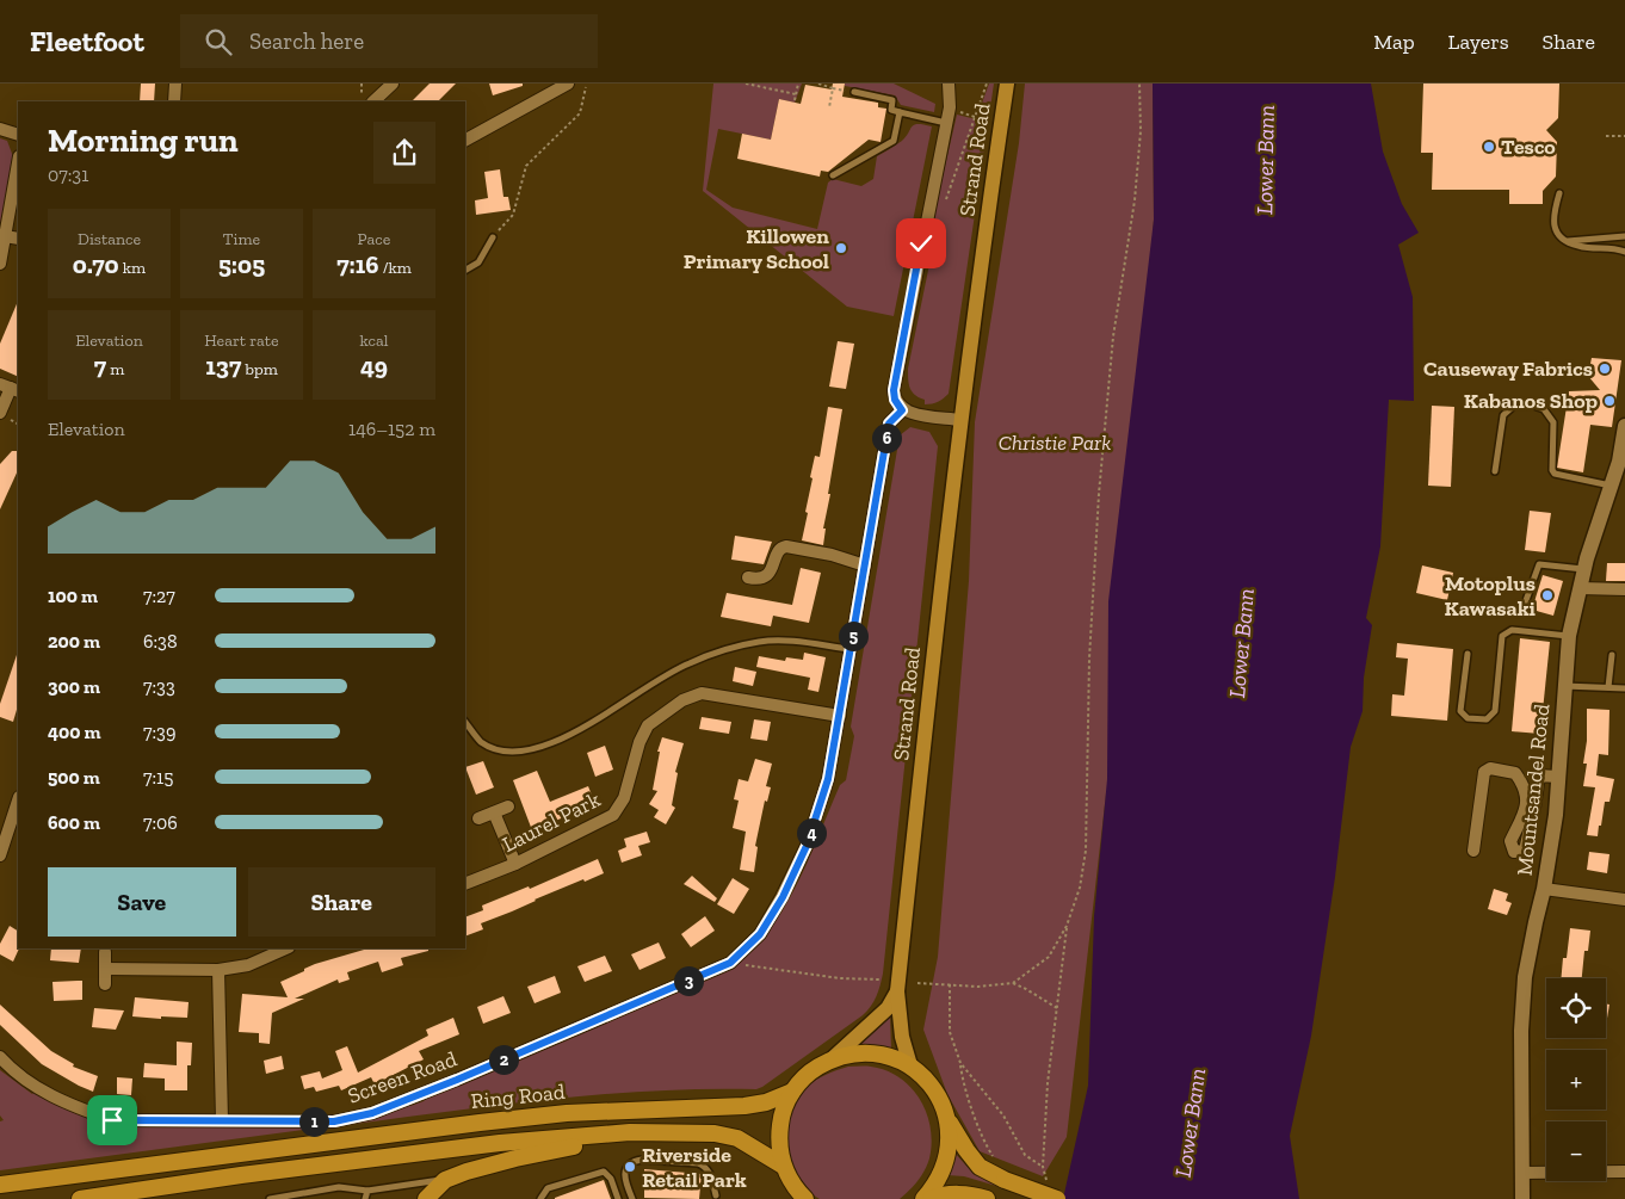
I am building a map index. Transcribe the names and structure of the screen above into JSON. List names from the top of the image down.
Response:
{
  "streets": {
    "highway": ["Ring Road"],
    "main road": ["Strand Road"],
    "street": ["Mountsandel Road", "Laurel Park", "Screen Road"]
  },
  "crossings": [
    ["Laurel Park", "Screen Road"]
  ],
  "water": ["Lower Bann"],
  "parks": ["Christie Park"],
  "places": [
    "Tesco",
    "Killowen Primary School",
    "Causeway Fabrics",
    "Kabanos Shop",
    "Motoplus Kawasaki",
    "Riverside Retail Park"
  ],
  "page": {
    "header": "Fleetfoot",
    "search": "Search here",
    "nav": ["Map", "Layers", "Share"],
    "heading": ["Morning run", "07:31"],
    "stats": [
      ["Distance", "0.70 km"],
      ["Time", "5:05"],
      ["Pace", "7:16 /km"],
      ["Elevation", "7 m"],
      ["Heart rate", "137 bpm"],
      ["kcal", "49"]
    ],
    "chart": ["Elevation", "146–152 m"],
    "pins": [
      "6",
      "5",
      "4",
      "3",
      "2",
      "1"
    ],
    "list": [
      {
        "name": "100 m",
        "note": "7:27"
      },
      {
        "name": "200 m",
        "note": "6:38"
      },
      {
        "name": "300 m",
        "note": "7:33"
      },
      {
        "name": "400 m",
        "note": "7:39"
      },
      {
        "name": "500 m",
        "note": "7:15"
      },
      {
        "name": "600 m",
        "note": "7:06"
      }
    ],
    "buttons": ["Save", "Share"],
    "map_buttons": ["+", "−"]
  }
}
